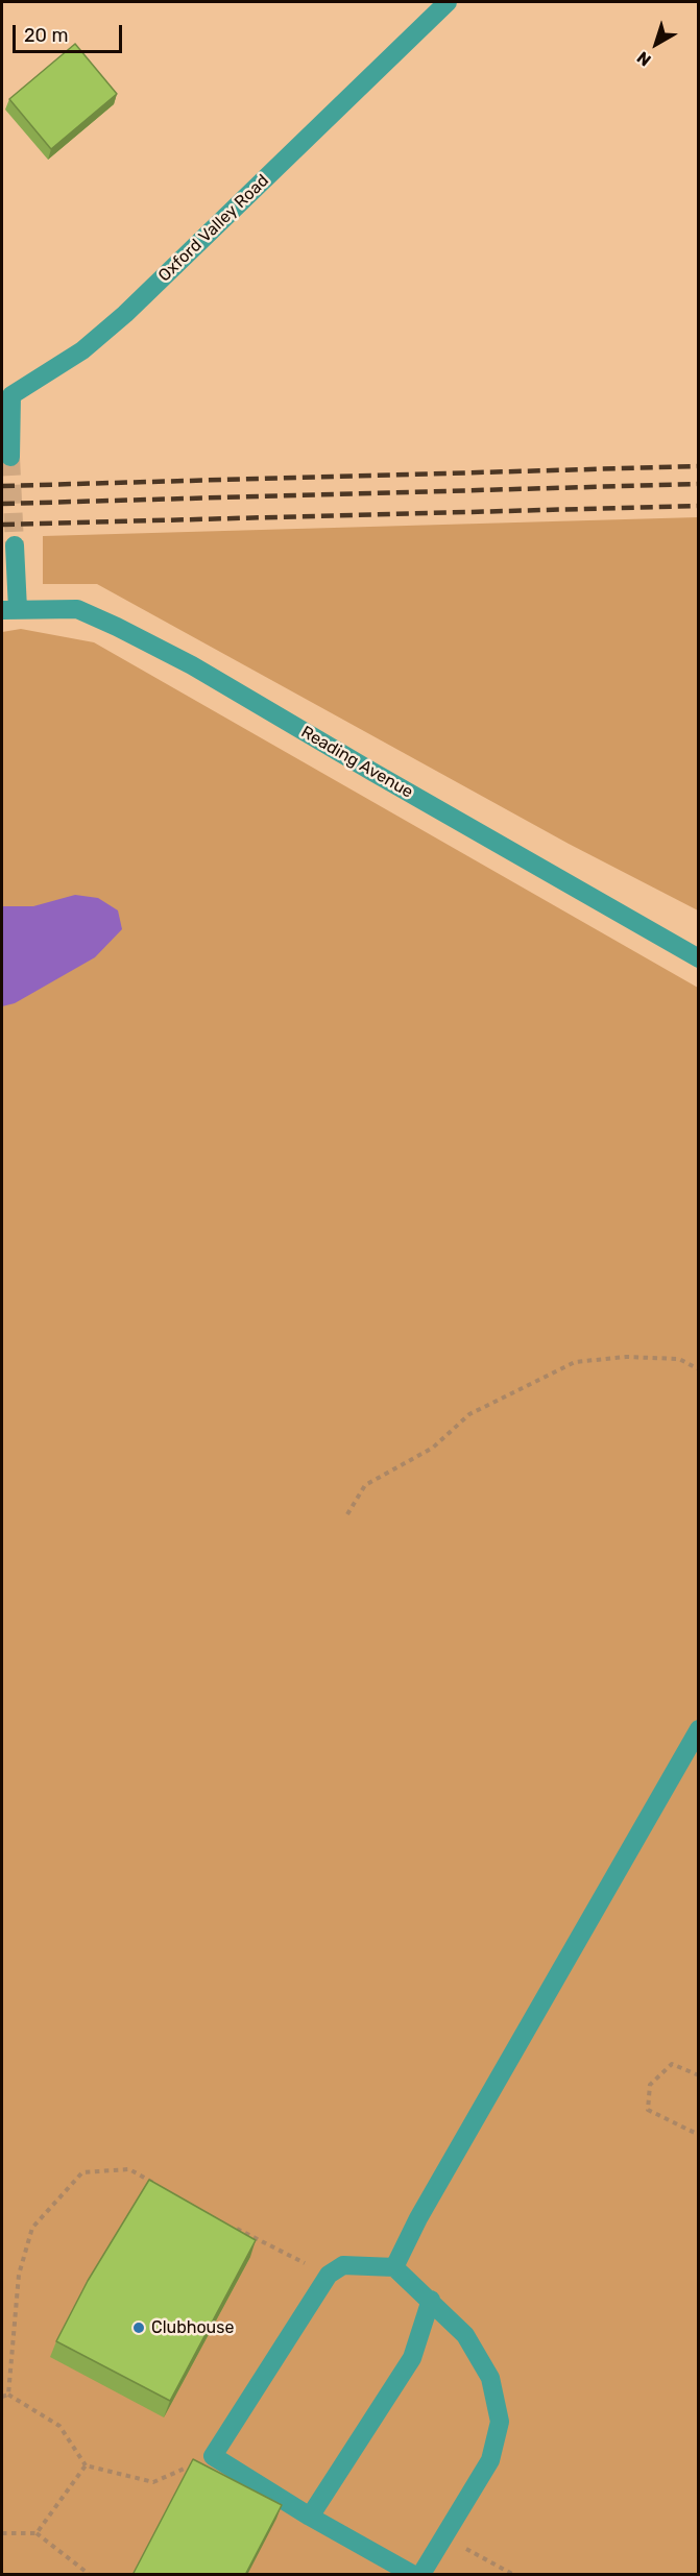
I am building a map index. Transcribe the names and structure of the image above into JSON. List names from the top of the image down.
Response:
{
  "streets": {
    "street": ["Oxford Valley Road", "Reading Avenue"]
  },
  "places": ["Clubhouse"],
  "scale_bar": "20 m",
  "north": "bottom left"
}
